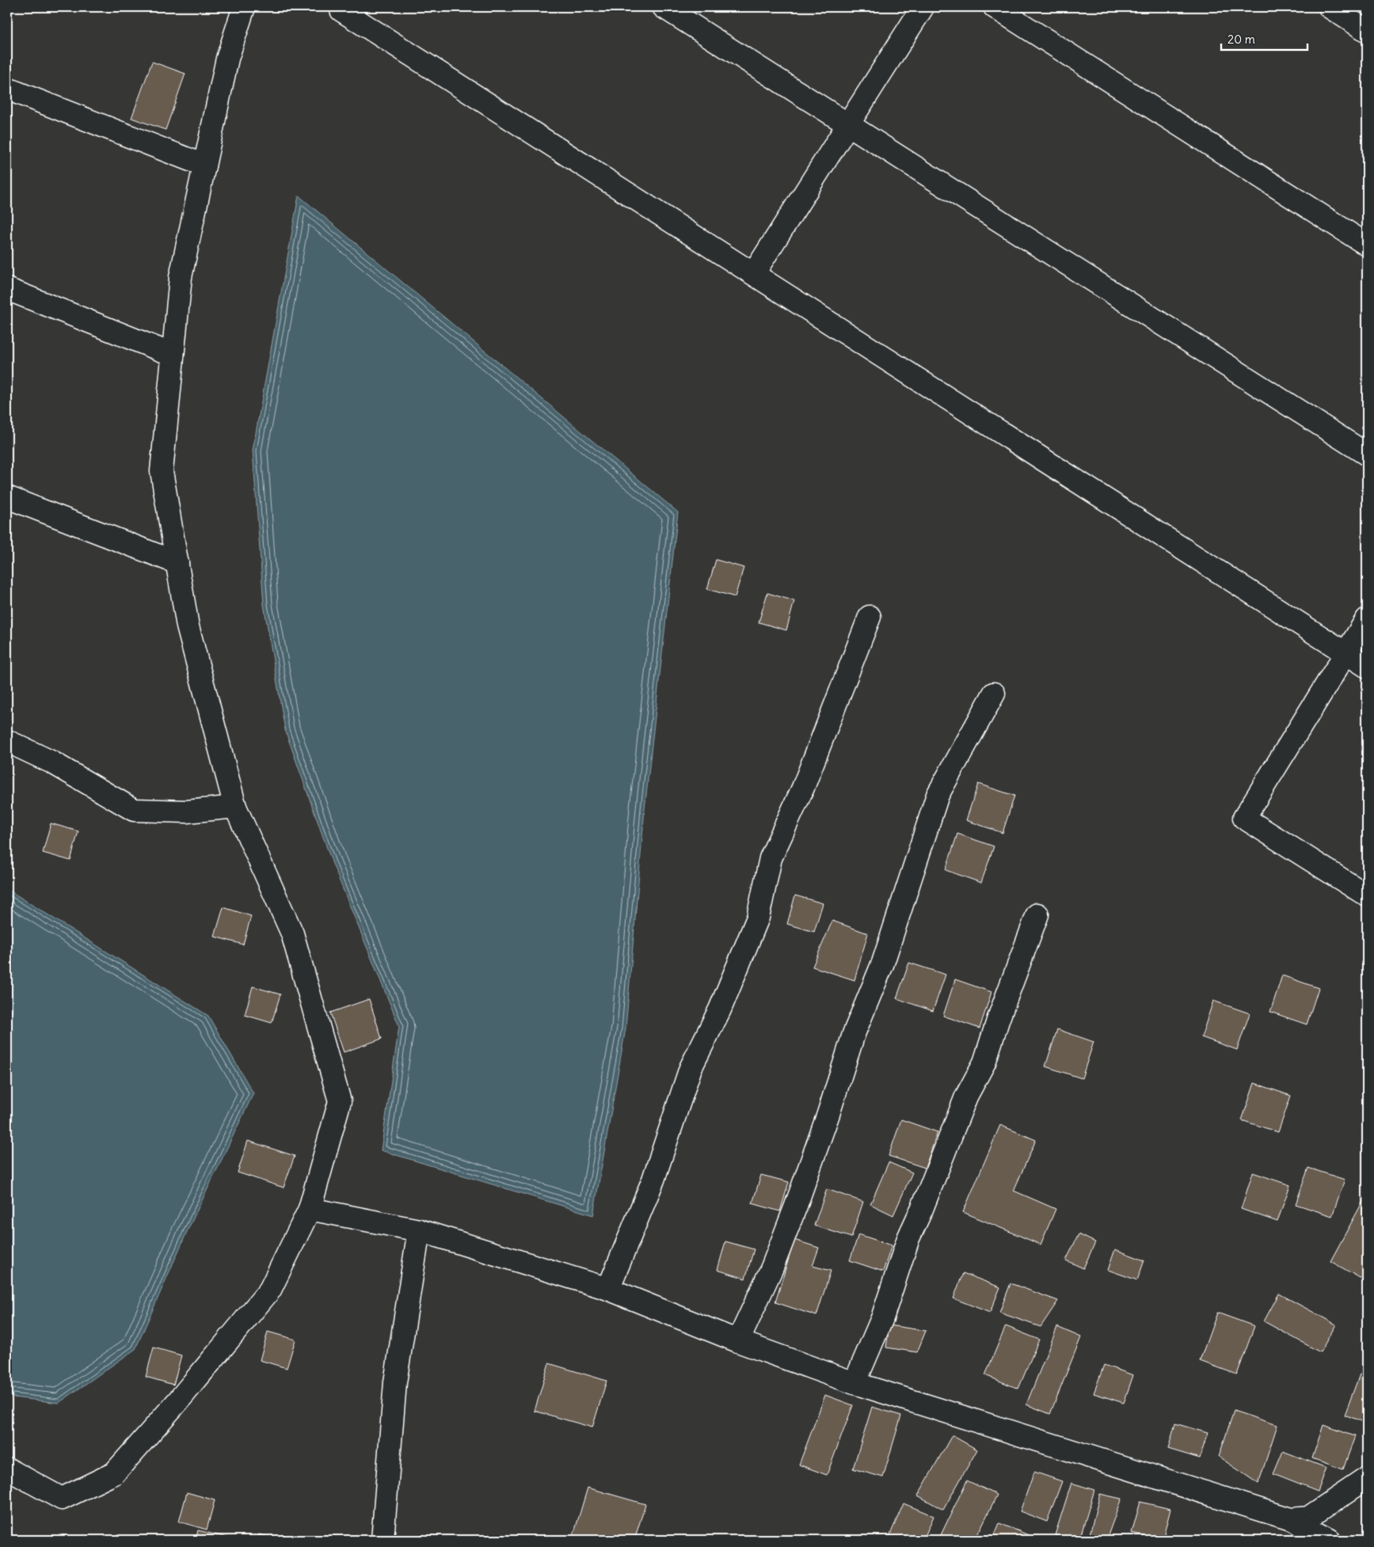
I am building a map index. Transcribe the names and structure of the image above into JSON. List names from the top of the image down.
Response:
{
  "scale_bar": "20 m"
}
